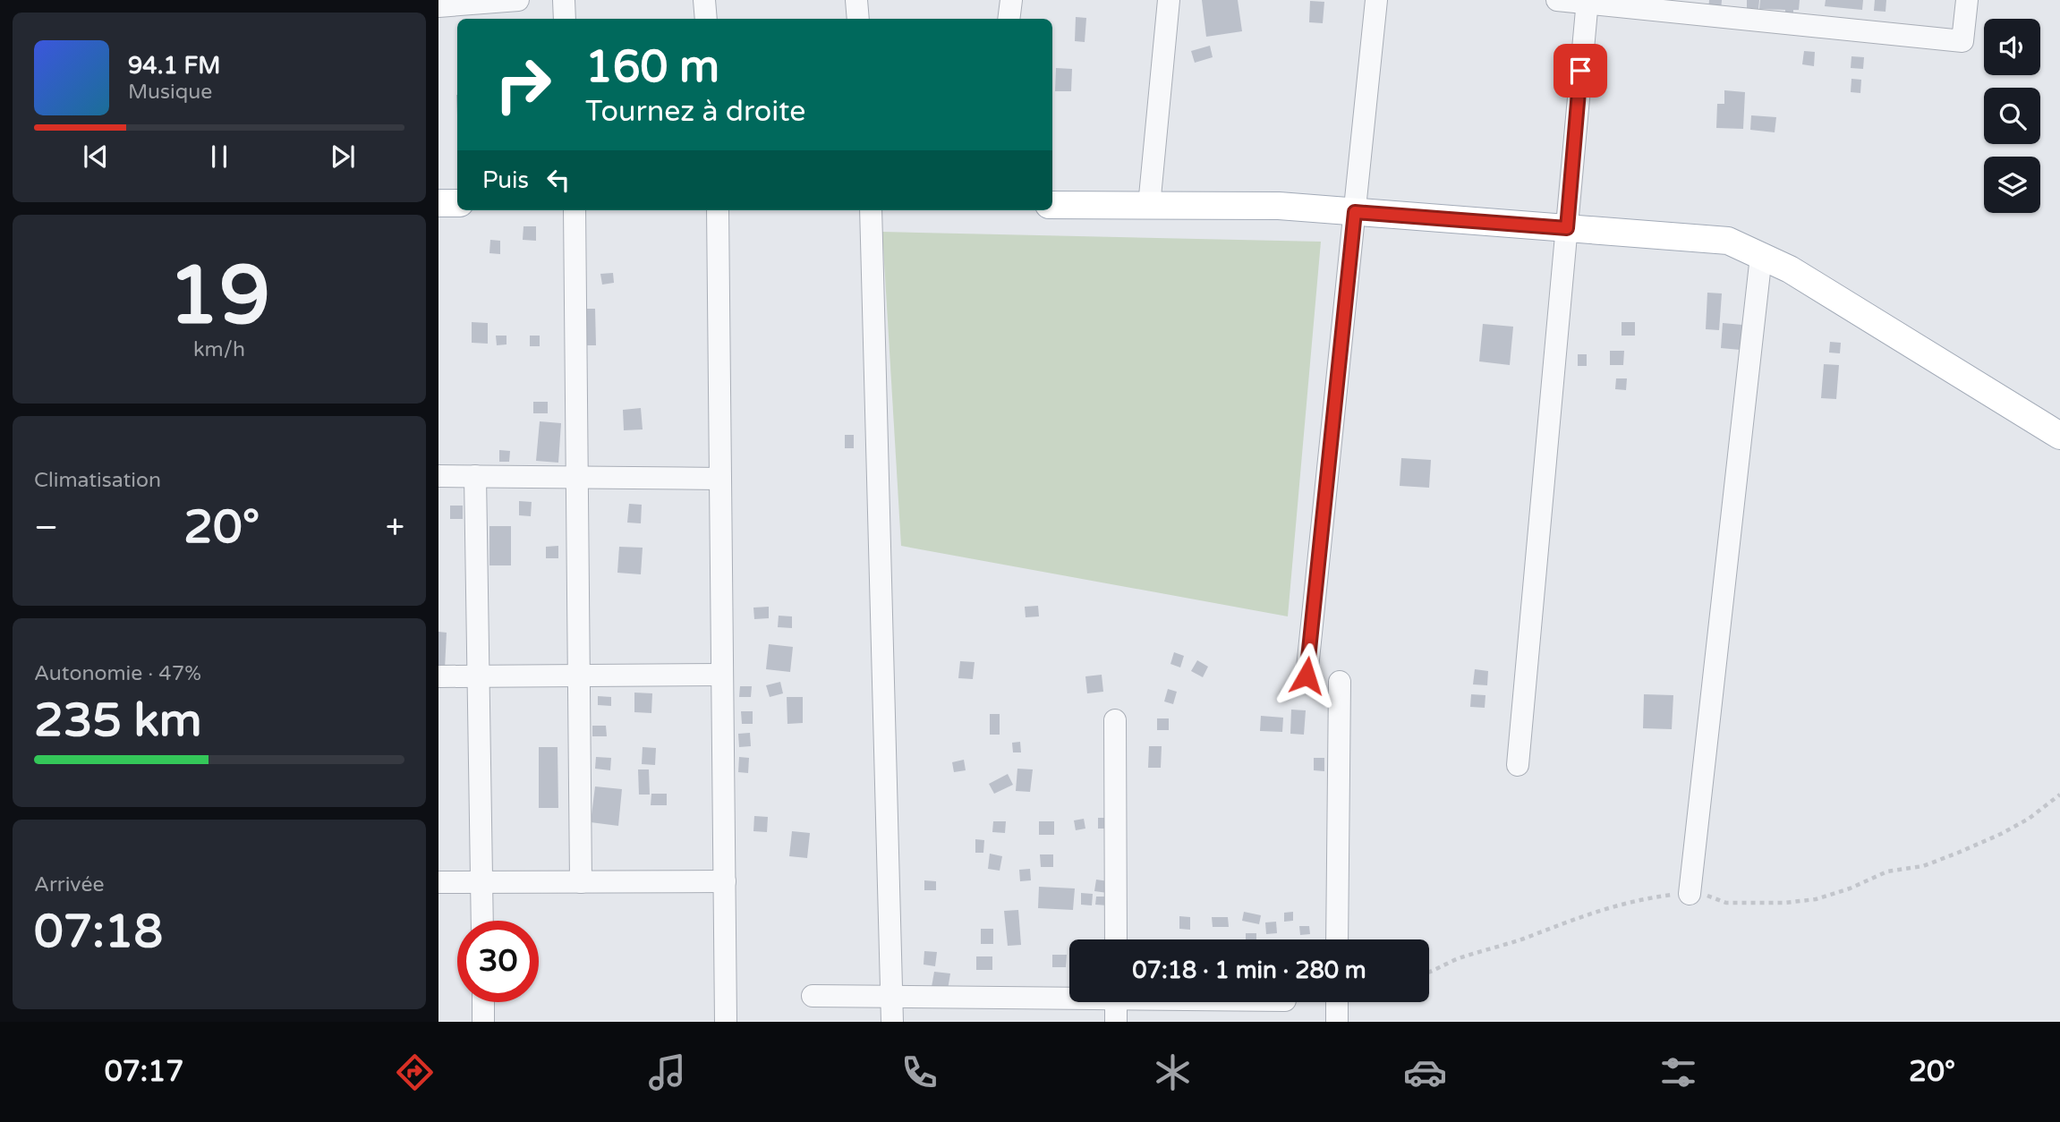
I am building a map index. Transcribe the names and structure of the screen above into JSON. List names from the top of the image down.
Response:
{
  "page": {
    "turn": ["160 m", "Tournez à droite"],
    "song": ["94.1 FM", "Musique"],
    "then": "Puis",
    "tile": [
      ["19", "km/h"],
      "Climatisation",
      ["Autonomie · 47%", "235 km"],
      ["Arrivée", "07:18"]
    ],
    "heat": ["−", "20°", "+"],
    "limit": "30",
    "trip": "07:18 · 1 min · 280 m",
    "tabs": ["07:17", "20°"]
  }
}
